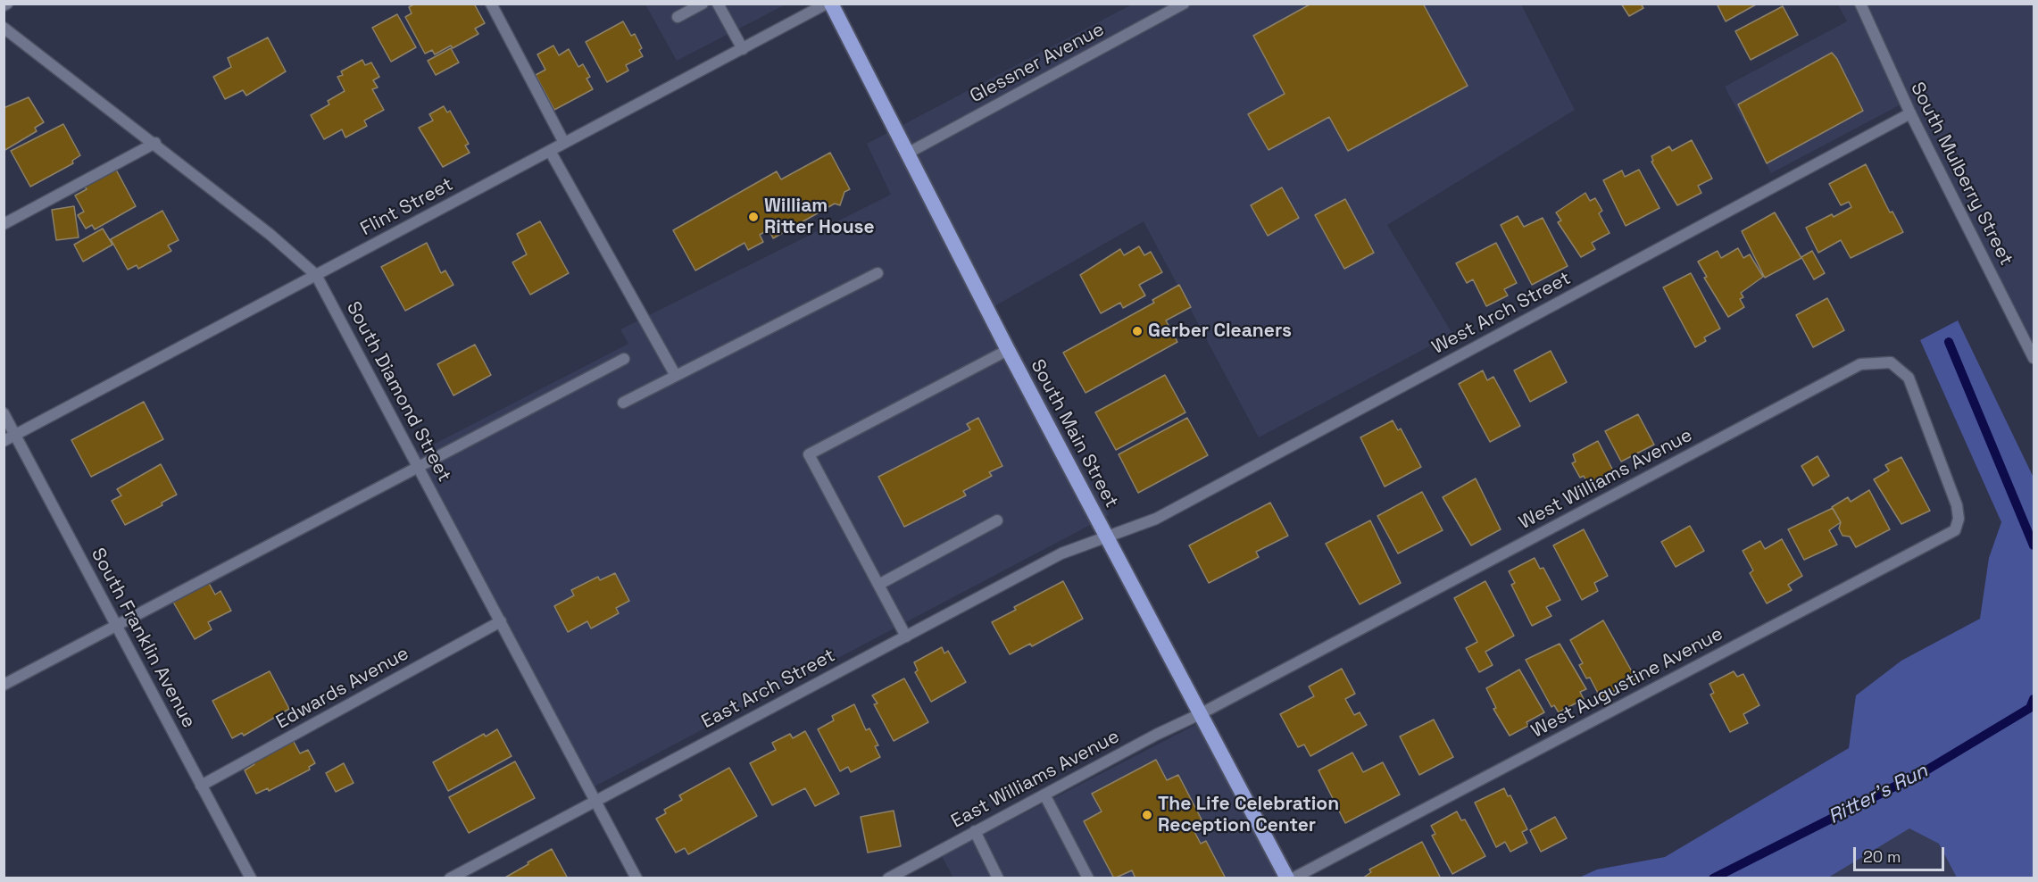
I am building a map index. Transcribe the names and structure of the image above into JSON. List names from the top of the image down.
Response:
{
  "streets": {
    "highway": ["South Main Street"],
    "street": [
      "Glessner Avenue",
      "South Mulberry Street",
      "Flint Street",
      "West Arch Street",
      "South Diamond Street",
      "West Williams Avenue",
      "South Franklin Avenue",
      "West Augustine Avenue",
      "Edwards Avenue",
      "East Arch Street",
      "East Williams Avenue"
    ]
  },
  "crossings": [
    ["Glessner Avenue", "South Main Street"],
    ["South Mulberry Street", "West Arch Street"],
    ["Flint Street", "South Diamond Street"],
    ["Flint Street", "South Franklin Avenue"],
    ["West Arch Street", "South Main Street"],
    ["West Arch Street", "East Arch Street"],
    ["South Diamond Street", "Edwards Avenue"],
    ["South Diamond Street", "East Arch Street"],
    ["South Main Street", "West Williams Avenue"],
    ["South Main Street", "East Arch Street"],
    ["South Main Street", "East Williams Avenue"],
    ["West Williams Avenue", "West Augustine Avenue"],
    ["West Williams Avenue", "East Williams Avenue"],
    ["South Franklin Avenue", "Edwards Avenue"]
  ],
  "water": ["Ritter's Run"],
  "places": ["William Ritter House", "Gerber Cleaners", "The Life Celebration Reception Center"],
  "scale_bar": "20 m"
}
